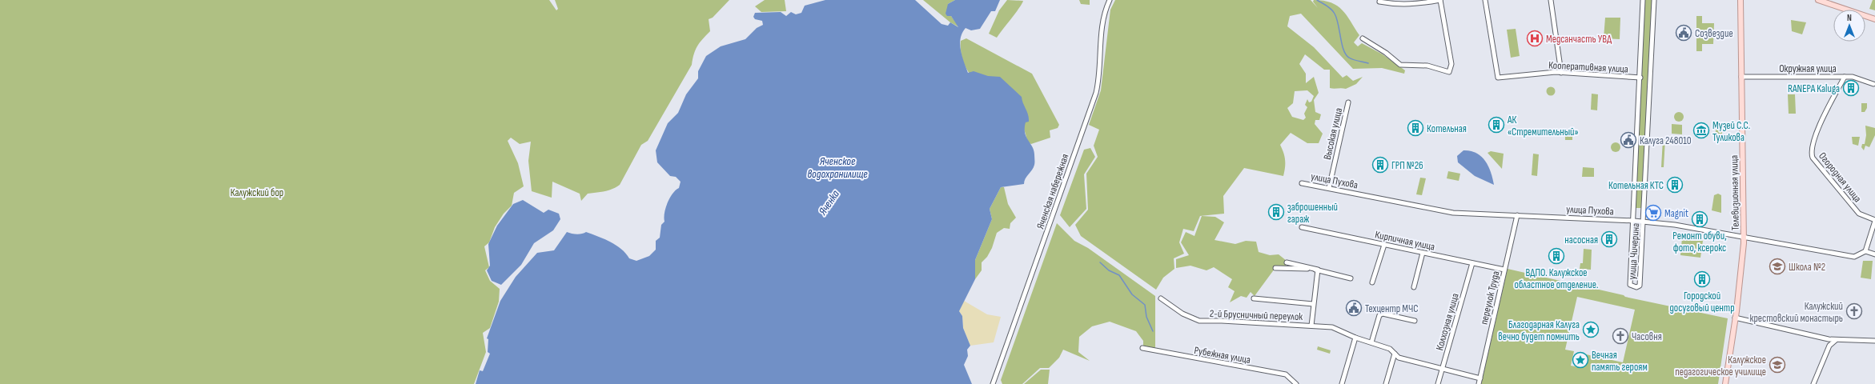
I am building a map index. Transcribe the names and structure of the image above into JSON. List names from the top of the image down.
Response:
{
  "streets": {
    "main road": ["Телевизионная улица"],
    "street": [
      "Кооперативная улица",
      "Окружная улица",
      "Высокая улица",
      "Огородная улица",
      "улица Пухова",
      "Яченская набережная",
      "Кирпичная улица",
      "улица Чичерина",
      "переулок Труда",
      "2-й Брусничный переулок",
      "Колхозная улица",
      "Рубежная улица"
    ]
  },
  "crossings": [
    ["Кооперативная улица", "улица Чичерина"],
    ["Окружная улица", "Огородная улица"],
    ["Окружная улица", "Телевизионная улица"],
    ["Высокая улица", "улица Пухова"],
    ["улица Пухова", "Телевизионная улица"],
    ["улица Пухова", "улица Чичерина"],
    ["улица Пухова", "переулок Труда"],
    ["Кирпичная улица", "переулок Труда"],
    ["Кирпичная улица", "Колхозная улица"],
    ["переулок Труда", "2-й Брусничный переулок"],
    ["2-й Брусничный переулок", "Колхозная улица"]
  ],
  "water": ["Яченское водохранилище", "Яченка"],
  "parks": ["Калужский бор"],
  "places": {
    "public building": ["Созвездие", "Калуга 248010", "Техцентр МЧС"],
    "hospital": ["Медсанчасть УВД"],
    "building": [
      "RANEPA Kaluga",
      "АК «Стремительный»",
      "Котельная",
      "ГРП №26",
      "Котельная КТС",
      "заброшенный гараж",
      "Ремонт обуви, фото, ксерокс",
      "насосная",
      "ВДПО. Калужское областное отделение.",
      "Городской досуговый центр"
    ],
    "museum": ["Музей С.С. Туликова"],
    "supermarket": ["Magnit"],
    "school or university": ["Школа №2", "Калужское педагогическое училище"],
    "church": ["Калужский крестовский монастырь", "Часовня"],
    "place": ["Благодарная Калуга вечно будет помнить", "Вечная память героям"]
  },
  "north": "top"
}
